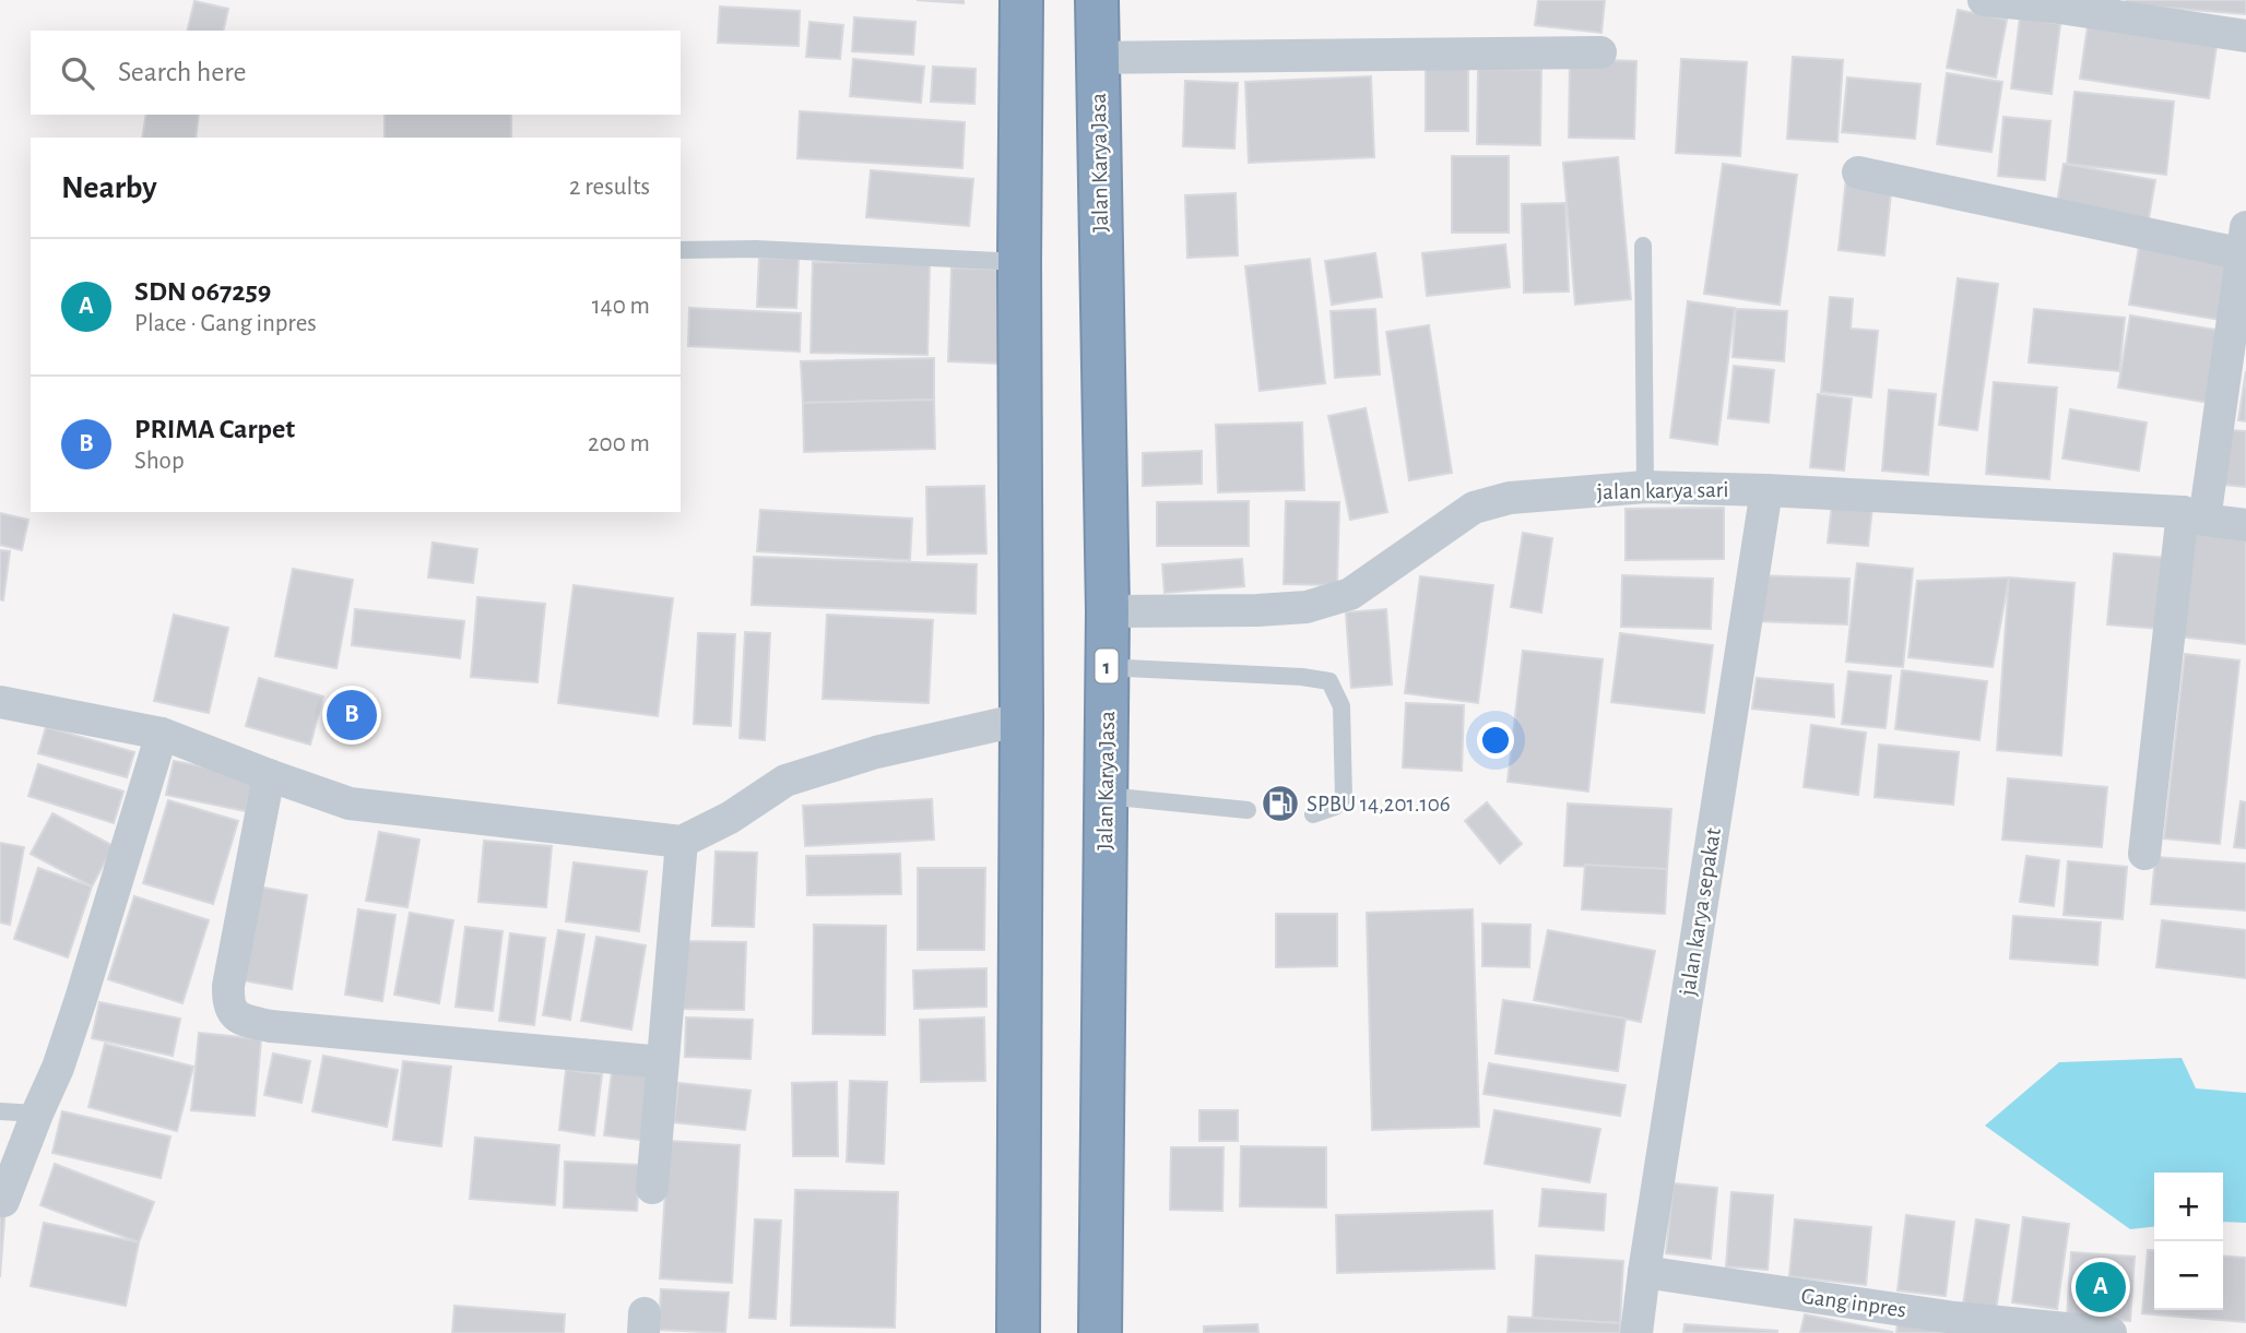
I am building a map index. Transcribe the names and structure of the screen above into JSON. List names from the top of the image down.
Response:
{
  "streets": {
    "highway": ["Jalan Karya Jasa", "1"],
    "street": ["jalan karya sari", "jalan karya sepakat", "Gang inpres"]
  },
  "crossings": [
    ["Jalan Karya Jasa", "jalan karya sari"],
    ["jalan karya sari", "jalan karya sepakat"],
    ["jalan karya sepakat", "Gang inpres"]
  ],
  "places": {
    "fuel station": ["SPBU 14,201.106"]
  },
  "page": {
    "search": "Search here",
    "heading": ["Nearby", "2 results"],
    "list": [
      {
        "mark": "A",
        "name": "SDN 067259",
        "note": "Place · Gang inpres",
        "value": "140 m"
      },
      {
        "mark": "B",
        "name": "PRIMA Carpet",
        "note": "Shop",
        "value": "200 m"
      }
    ],
    "pins": ["B", "A"],
    "map_buttons": ["+", "−"]
  }
}
